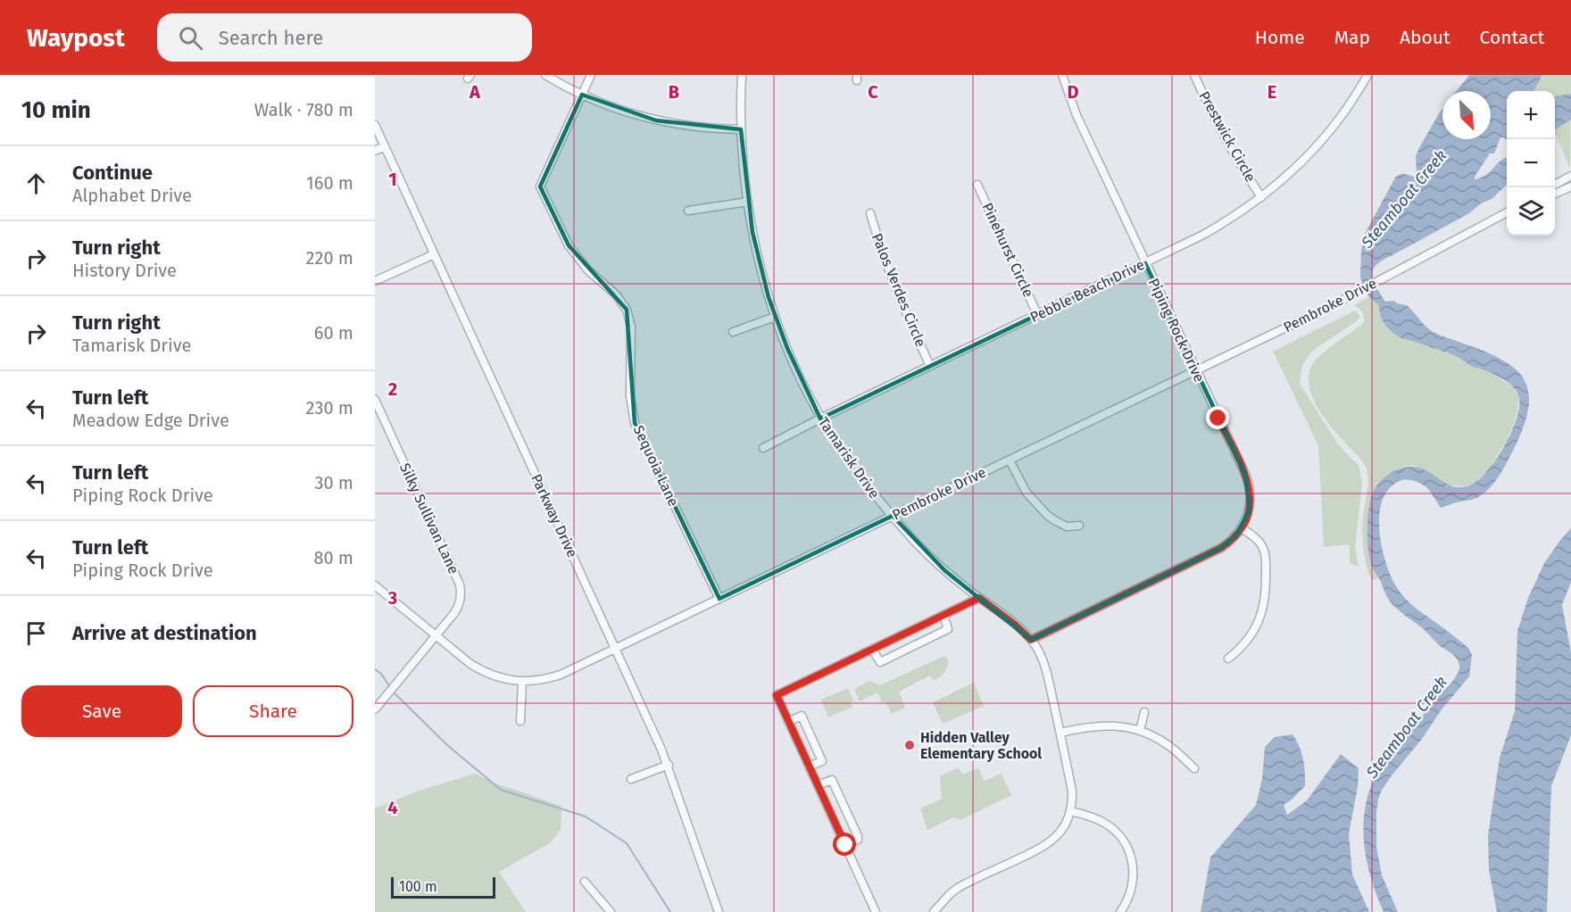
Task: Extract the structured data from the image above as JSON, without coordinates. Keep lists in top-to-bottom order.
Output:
{
  "streets": {
    "street": [
      "Prestwick Circle",
      "Pinehurst Circle",
      "Palos Verdes Circle",
      "Pebble Beach Drive",
      "Pembroke Drive",
      "Piping Rock Drive",
      "Tamarisk Drive",
      "Sequoia Lane",
      "Parkway Drive",
      "Silky Sullivan Lane"
    ]
  },
  "crossings": [
    ["Prestwick Circle", "Pebble Beach Drive"],
    ["Pinehurst Circle", "Pebble Beach Drive"],
    ["Palos Verdes Circle", "Pebble Beach Drive"],
    ["Pebble Beach Drive", "Piping Rock Drive"],
    ["Pebble Beach Drive", "Tamarisk Drive"],
    ["Pembroke Drive", "Piping Rock Drive"],
    ["Pembroke Drive", "Tamarisk Drive"],
    ["Pembroke Drive", "Sequoia Lane"],
    ["Pembroke Drive", "Parkway Drive"],
    ["Pembroke Drive", "Silky Sullivan Lane"]
  ],
  "water": ["Steamboat Creek"],
  "places": ["Hidden Valley Elementary School"],
  "scale_bar": "100 m",
  "north": "bottom right",
  "page": {
    "header": "Waypost",
    "search": "Search here",
    "nav": [
      "Home",
      "Map",
      "About",
      "Contact"
    ],
    "heading": ["10 min", "Walk · 780 m"],
    "map_buttons": ["+", "−"],
    "list": [
      ["Continue", "Alphabet Drive", "160 m"],
      ["Turn right", "History Drive", "220 m"],
      ["Turn right", "Tamarisk Drive", "60 m"],
      ["Turn left", "Meadow Edge Drive", "230 m"],
      ["Turn left", "Piping Rock Drive", "30 m"],
      ["Turn left", "Piping Rock Drive", "80 m"],
      "Arrive at destination"
    ],
    "buttons": ["Save", "Share"],
    "scale": "100 m"
  },
  "grid": {
    "columns": [
      "A",
      "B",
      "C",
      "D",
      "E"
    ],
    "rows": [
      "1",
      "2",
      "3",
      "4"
    ]
  }
}
